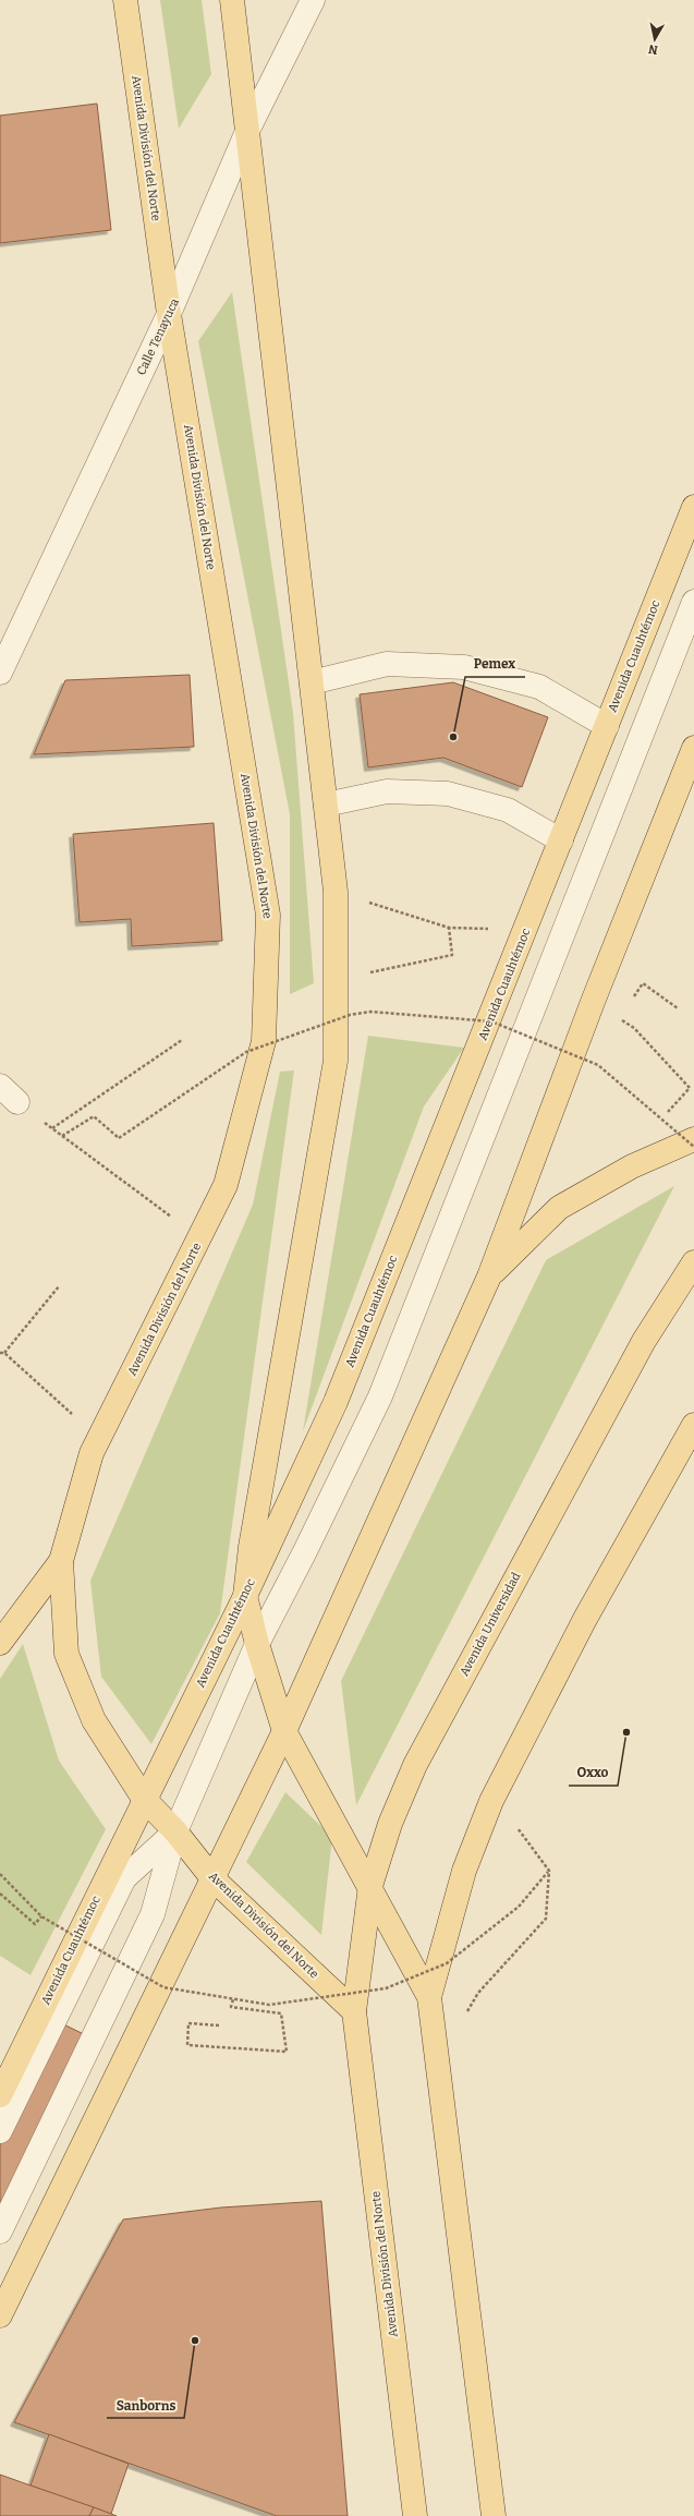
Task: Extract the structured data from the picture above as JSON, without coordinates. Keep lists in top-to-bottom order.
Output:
{
  "streets": {
    "main road": ["Avenida División del Norte", "Avenida Cuauhtémoc", "Avenida Universidad"],
    "street": ["Calle Tenayuca"]
  },
  "crossings": [
    ["Avenida División del Norte", "Calle Tenayuca"],
    ["Avenida División del Norte", "Avenida Cuauhtémoc"],
    ["Avenida División del Norte", "Avenida Universidad"]
  ],
  "places": ["Pemex", "Oxxo", "Sanborns"],
  "north": "bottom"
}
